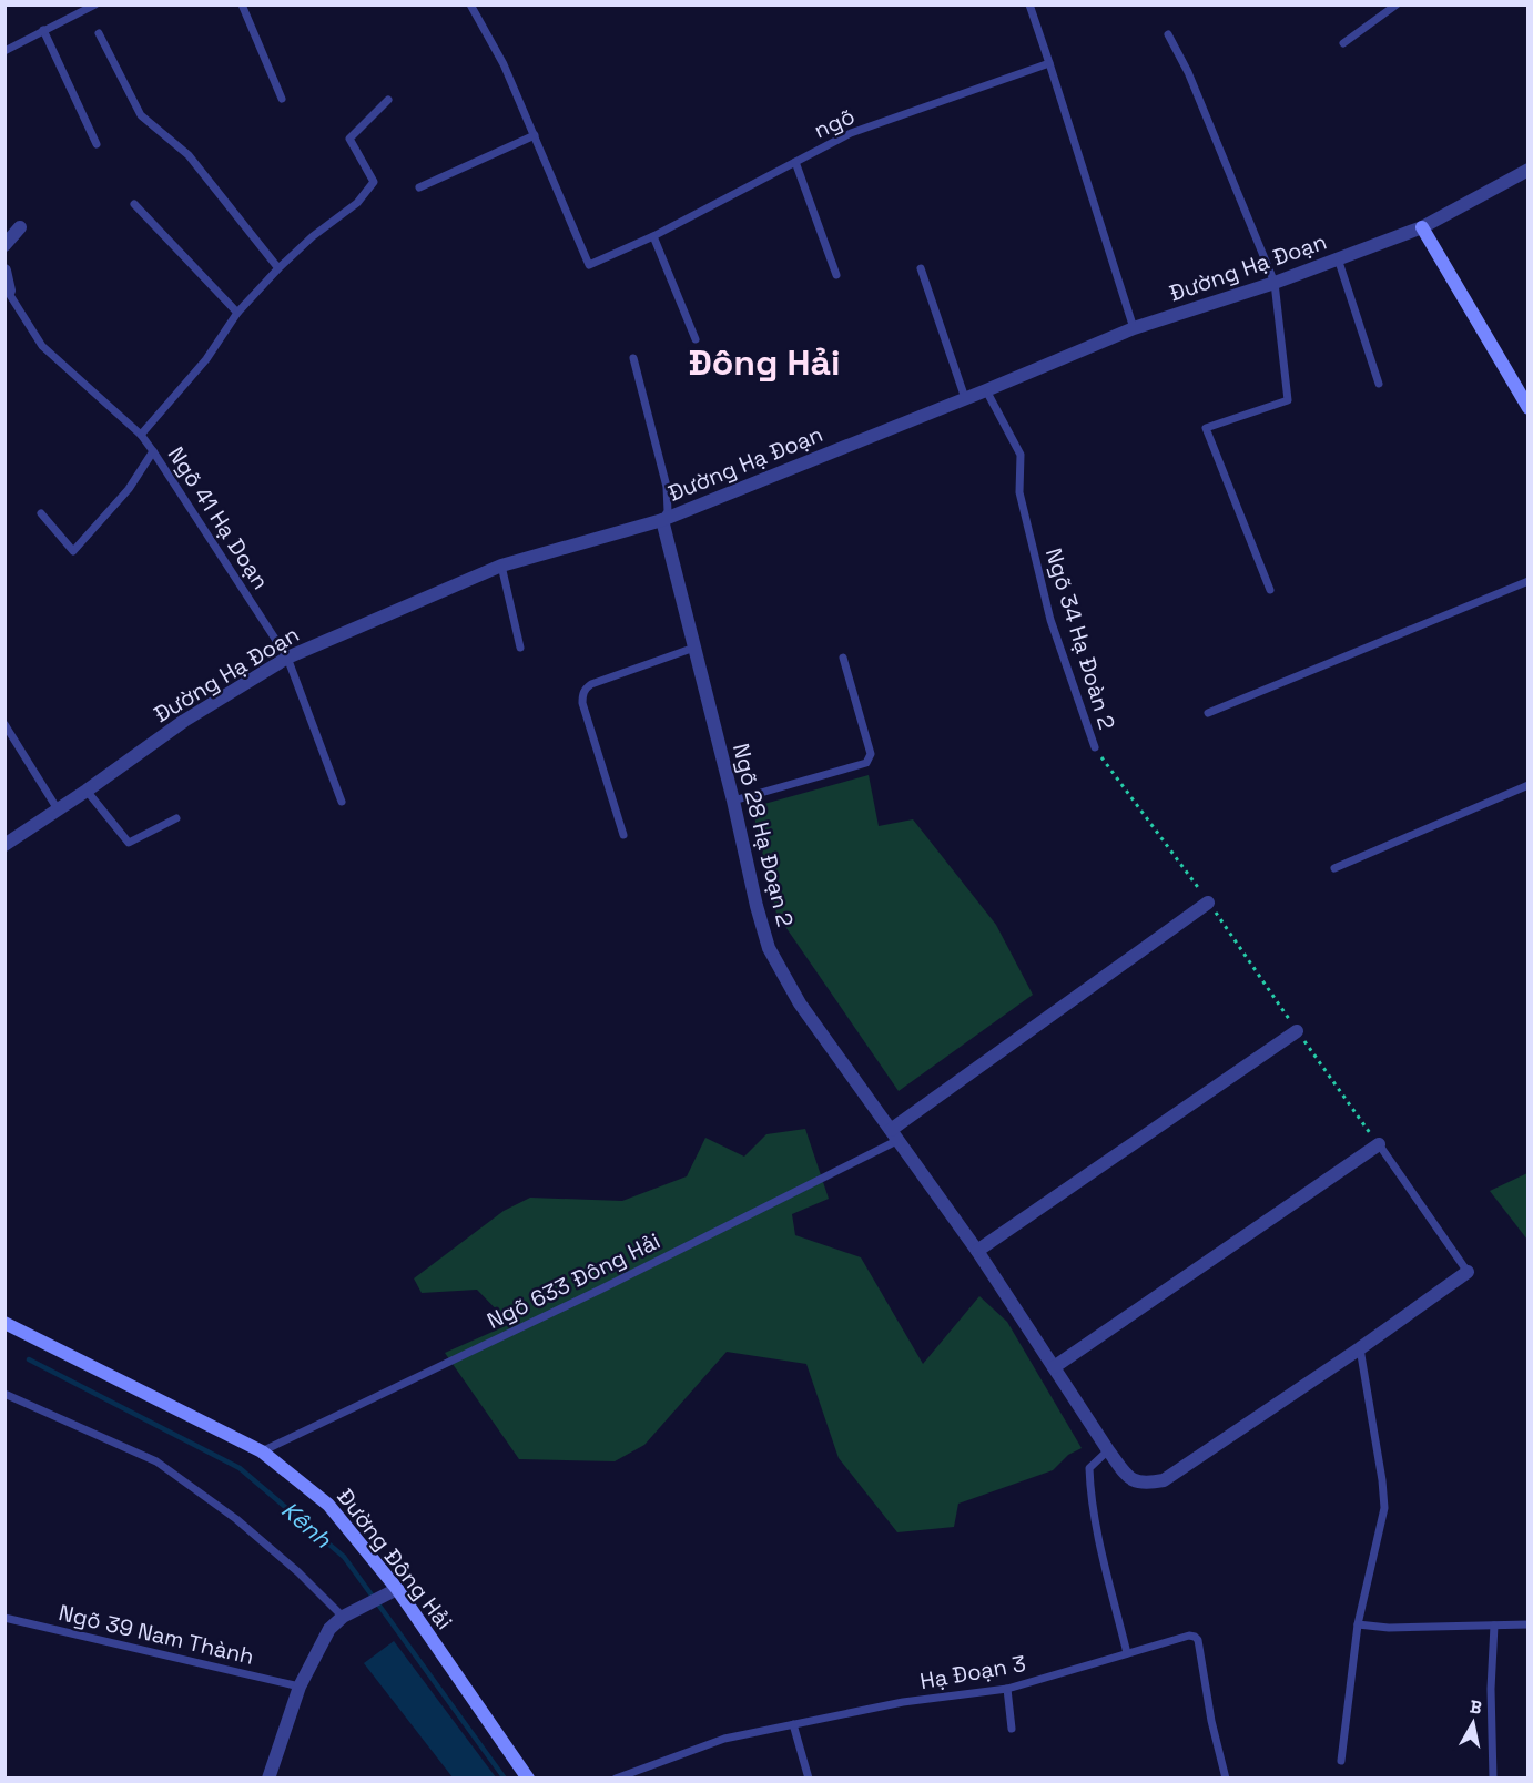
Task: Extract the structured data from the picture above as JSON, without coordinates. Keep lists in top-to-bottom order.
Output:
{
  "streets": {
    "main road": ["Đường Đông Hải"],
    "street": ["Đường Hạ Đoạn", "Ngõ 28 Hạ Đoạn 2"],
    "lane": [
      "ngõ",
      "Ngõ 41 Hạ Doạn",
      "Ngõ 34 Hạ Đoàn 2",
      "Ngõ 633 Đông Hải",
      "Ngõ 39 Nam Thành",
      "Hạ Đoạn 3"
    ]
  },
  "crossings": [
    ["Đường Hạ Đoạn", "Ngõ 41 Hạ Doạn"],
    ["Đường Hạ Đoạn", "Ngõ 34 Hạ Đoàn 2"],
    ["Đường Hạ Đoạn", "Ngõ 28 Hạ Đoạn 2"],
    ["Ngõ 28 Hạ Đoạn 2", "Ngõ 633 Đông Hải"],
    ["Ngõ 633 Đông Hải", "Đường Đông Hải"]
  ],
  "districts": ["Đông Hải"],
  "water": ["Kênh"],
  "north": "top"
}
